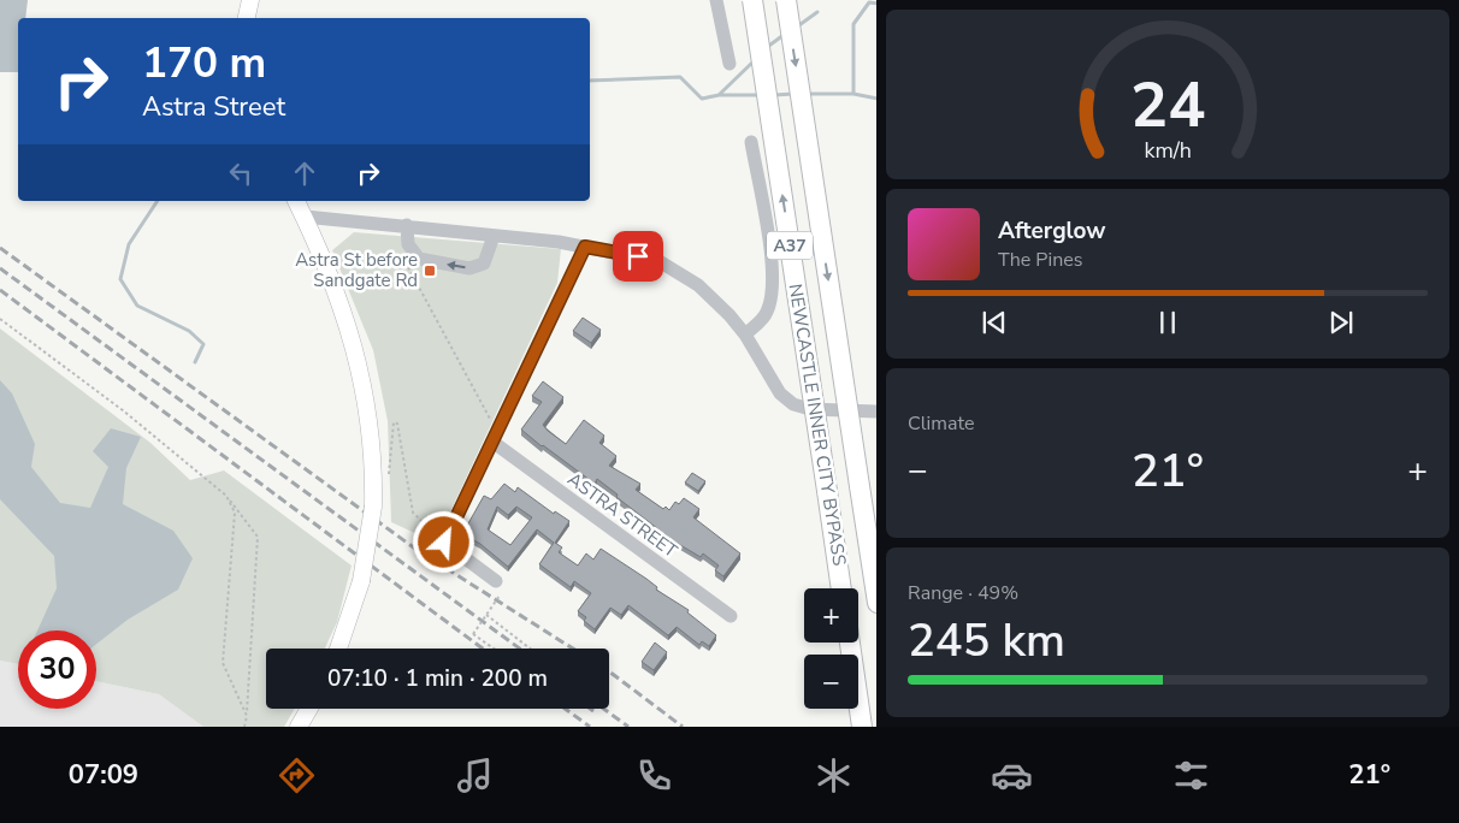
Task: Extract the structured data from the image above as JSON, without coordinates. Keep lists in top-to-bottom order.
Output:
{
  "streets": {
    "highway": ["A37", "NEWCASTLE INNER CITY BYPASS"],
    "street": ["ASTRA STREET"]
  },
  "places": {
    "transit": ["Astra St before Sandgate Rd"]
  },
  "page": {
    "turn": ["170 m", "Astra Street"],
    "song": ["Afterglow", "The Pines"],
    "tile": [
      "Climate",
      ["Range · 49%", "245 km"]
    ],
    "heat": ["−", "21°", "+"],
    "map_buttons": ["+", "−"],
    "limit": "30",
    "trip": "07:10 · 1 min · 200 m",
    "tabs": ["07:09", "21°"],
    "gauge": ["24", "km/h"]
  }
}
